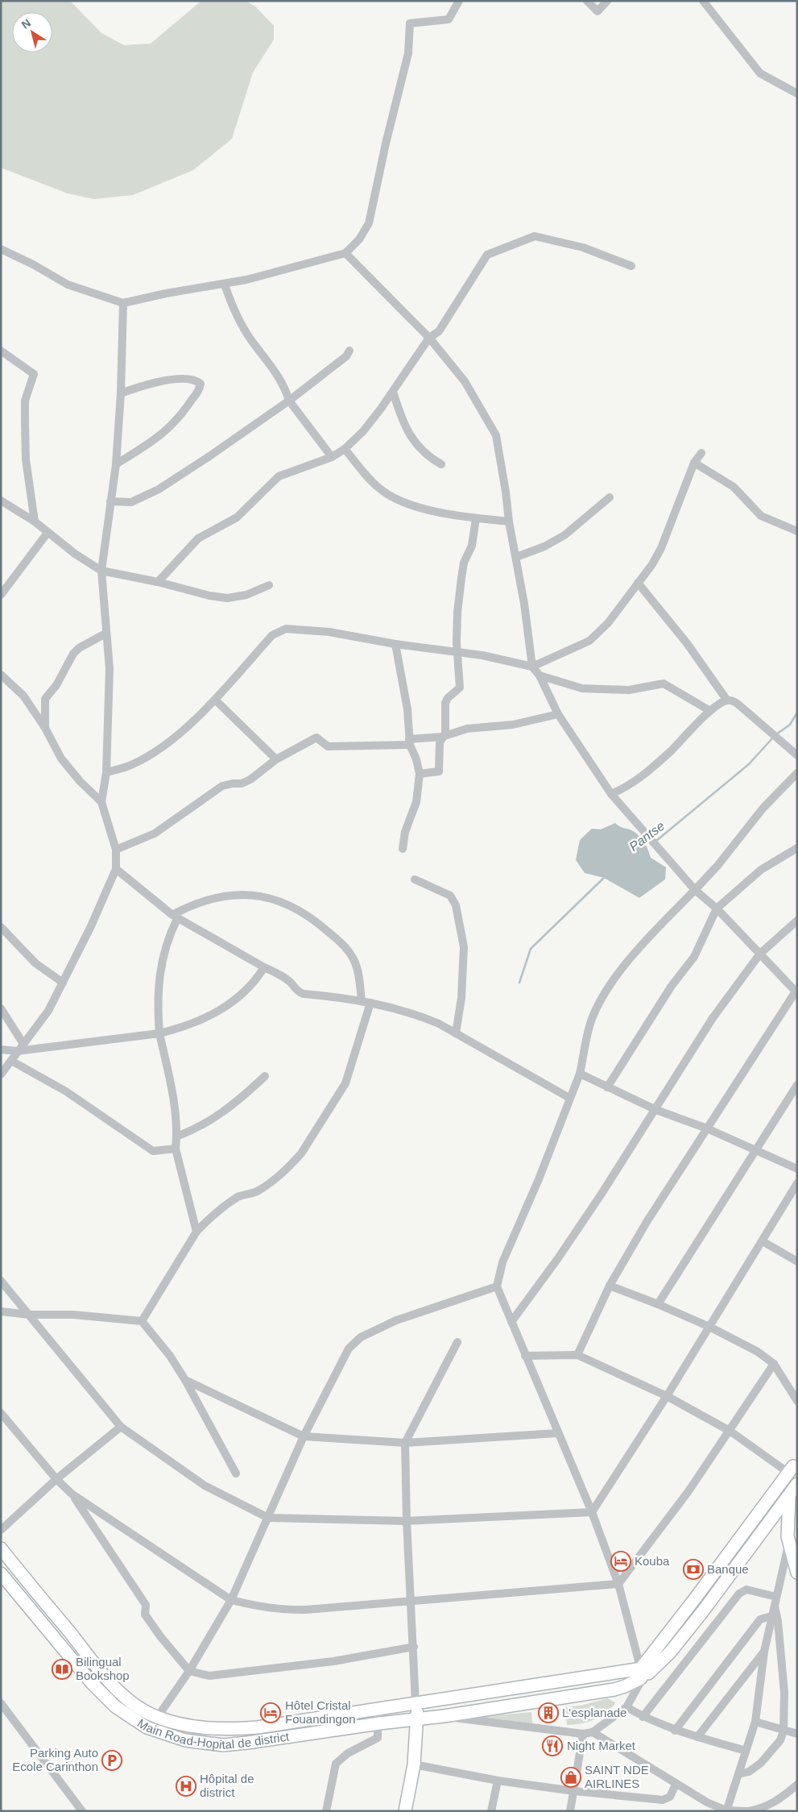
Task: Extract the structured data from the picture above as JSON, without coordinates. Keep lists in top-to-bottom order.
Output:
{
  "streets": {
    "main road": ["Main Road-Hopital de district"]
  },
  "water": ["Pantse"],
  "places": {
    "hotel": ["Kouba", "Hôtel Cristal Fouandingon"],
    "bank": ["Banque"],
    "library": ["Bilingual Bookshop"],
    "building": ["L'esplanade"],
    "restaurant": ["Night Market"],
    "parking": ["Parking Auto Ecole Carinthon"],
    "shop": ["SAINT NDE AIRLINES"],
    "hospital": ["Hôpital de district"]
  },
  "north": "top left"
}
